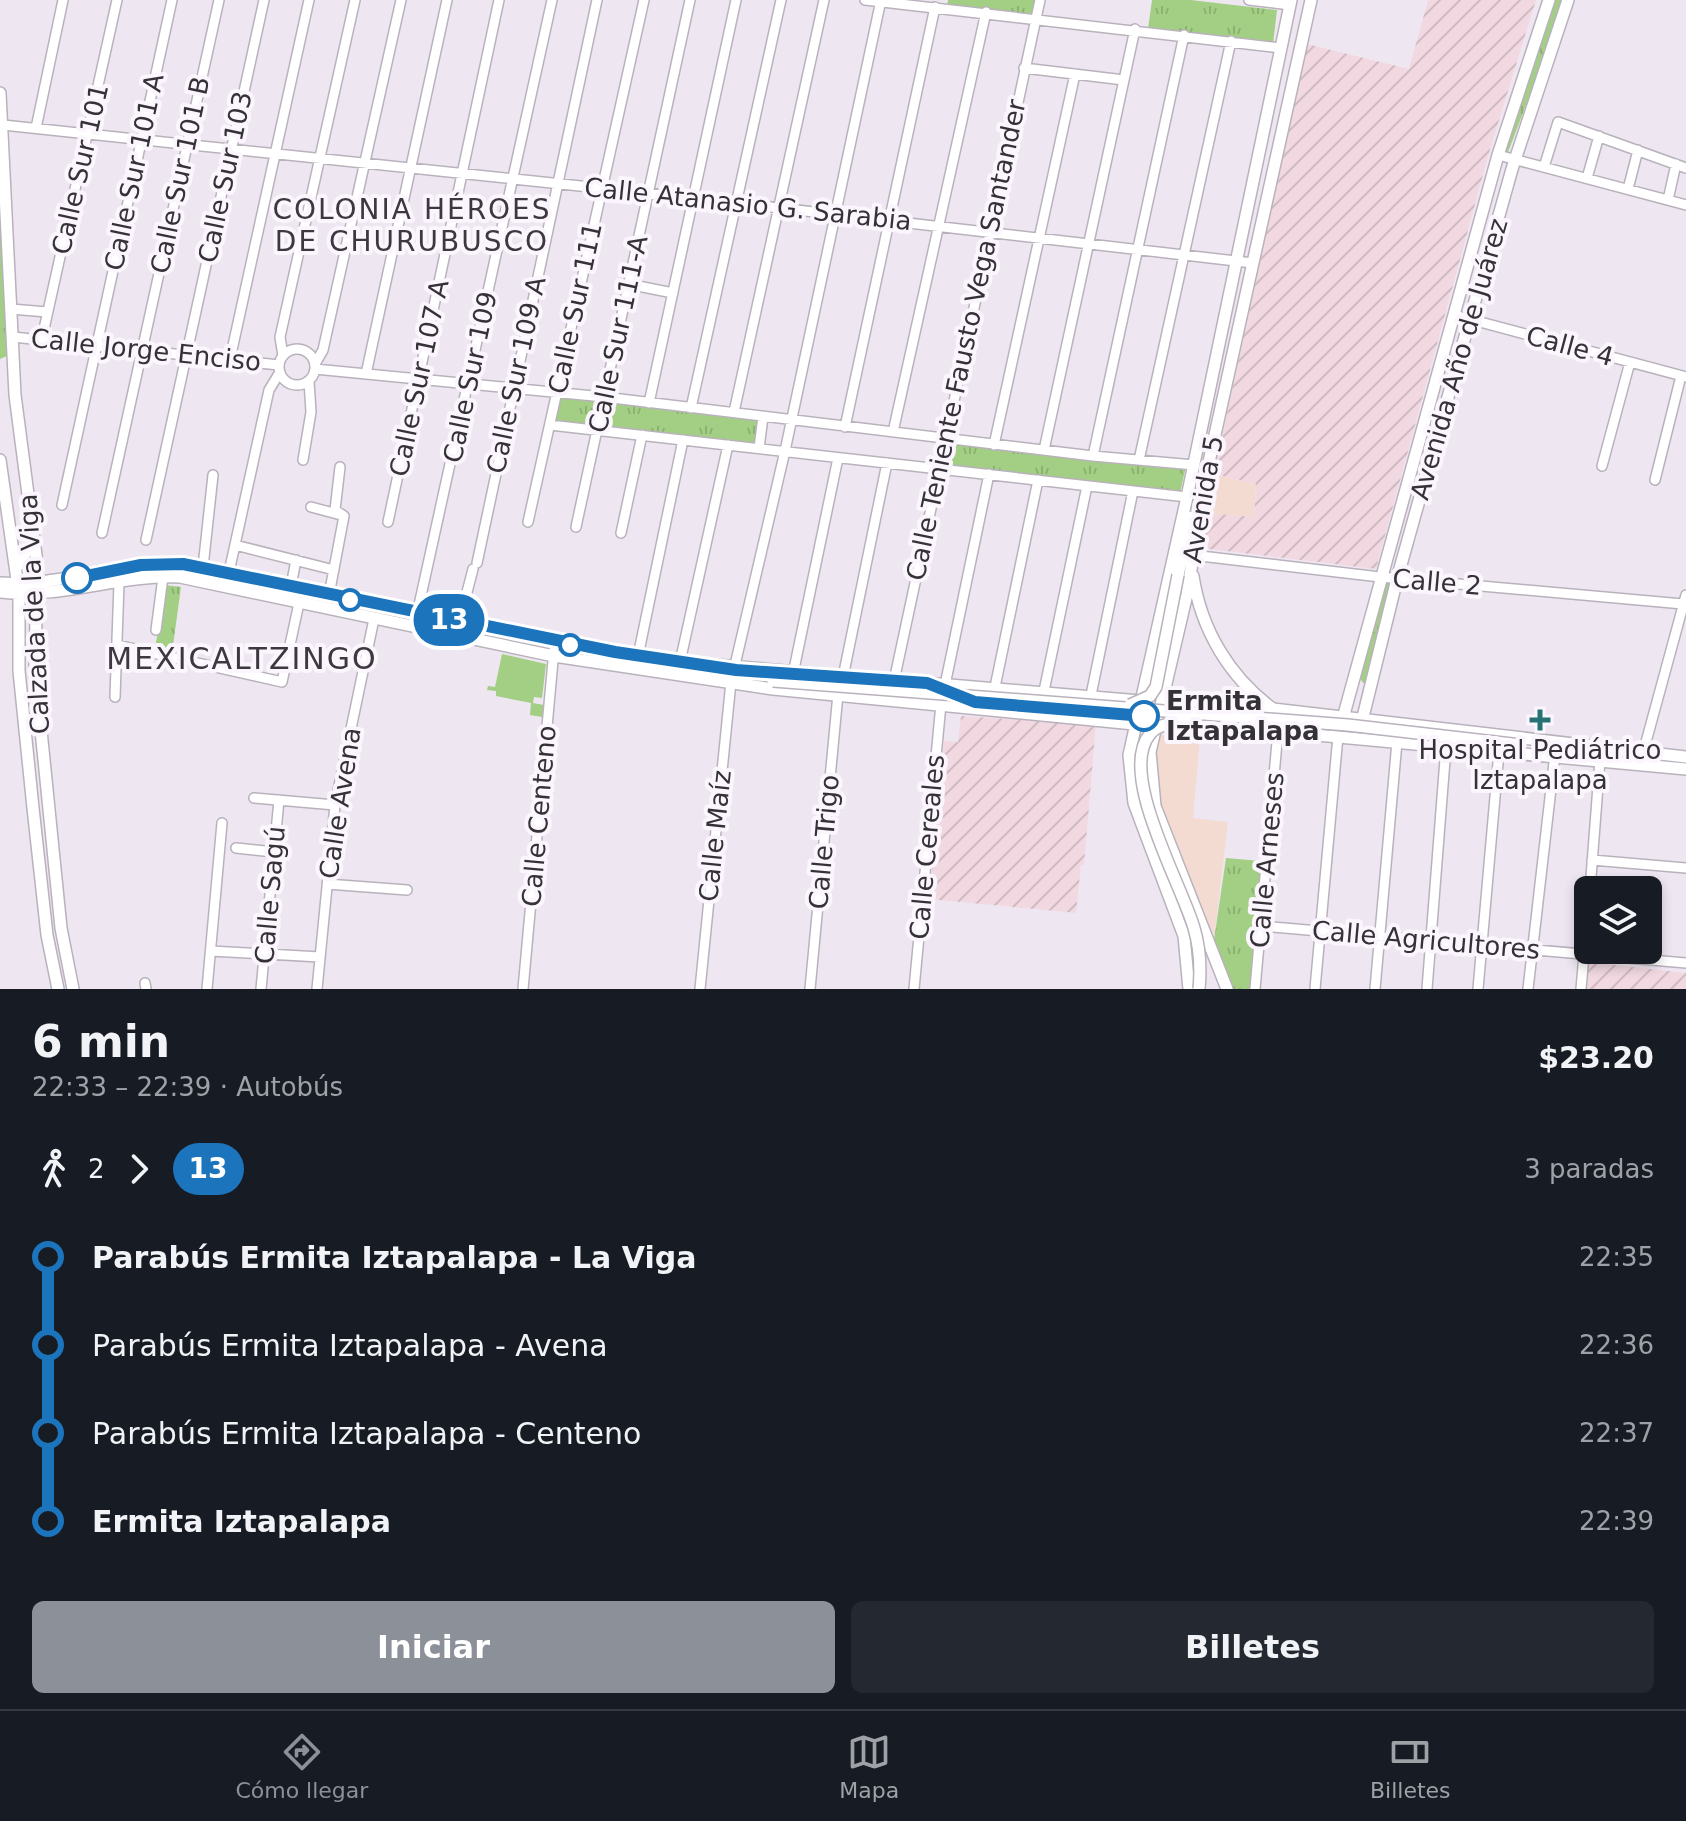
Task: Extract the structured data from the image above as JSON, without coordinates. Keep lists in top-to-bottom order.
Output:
{
  "streets": {
    "main road": ["Avenida Año de Juárez", "Avenida 5", "Calzada de la Viga"],
    "street": [
      "Calle Sur 101",
      "Calle Sur 101 A",
      "Calle Sur 101 B",
      "Calle Sur 103",
      "Calle Atanasio G. Sarabia",
      "Calle Sur 111",
      "Calle Sur 111-A",
      "Calle Teniente Fausto Vega Santander",
      "Calle 4",
      "Calle Jorge Enciso",
      "Calle Sur 109 A",
      "Calle Sur 109",
      "Calle Sur 107 A",
      "Calle 2",
      "Calle Avena",
      "Calle Centeno",
      "Calle Maíz",
      "Calle Trigo",
      "Calle Cereales",
      "Calle Arneses",
      "Calle Sagú",
      "Calle Agricultores"
    ]
  },
  "crossings": [
    ["Calle Sur 101", "Calle Atanasio G. Sarabia"],
    ["Calle Sur 101", "Calle Jorge Enciso"],
    ["Calle Sur 101 A", "Calle Atanasio G. Sarabia"],
    ["Calle Sur 101 A", "Calle Jorge Enciso"],
    ["Calle Sur 101 B", "Calle Atanasio G. Sarabia"],
    ["Calle Sur 101 B", "Calle Jorge Enciso"],
    ["Calle Sur 103", "Calle Atanasio G. Sarabia"],
    ["Calle Sur 103", "Calle Jorge Enciso"],
    ["Calle Atanasio G. Sarabia", "Calle Sur 111"],
    ["Calle Atanasio G. Sarabia", "Calle Sur 111-A"],
    ["Calle Atanasio G. Sarabia", "Calle Teniente Fausto Vega Santander"],
    ["Calle Atanasio G. Sarabia", "Calle Sur 109 A"],
    ["Calle Atanasio G. Sarabia", "Calle Sur 109"],
    ["Calle Atanasio G. Sarabia", "Calle Sur 107 A"],
    ["Calle Atanasio G. Sarabia", "Avenida 5"],
    ["Calle Atanasio G. Sarabia", "Calzada de la Viga"],
    ["Calle Atanasio G. Sarabia", "Calle Maíz"],
    ["Calle 4", "Avenida Año de Juárez"],
    ["Calle Jorge Enciso", "Calzada de la Viga"],
    ["Avenida Año de Juárez", "Calle 2"],
    ["Avenida 5", "Calle 2"],
    ["Calle Arneses", "Calle Agricultores"]
  ],
  "districts": ["COLONIA HÉROES DE CHURUBUSCO", "MEXICALTZINGO"],
  "places": {
    "other": ["Ermita Iztapalapa"],
    "health": ["Hospital Pediátrico Iztapalapa"]
  },
  "lines": ["bus line 13"],
  "page": {
    "on_map": "13",
    "heading": ["6 min", "22:33 – 22:39 · Autobús", "$23.20"],
    "legs": ["2", "13", "3 paradas"],
    "list": [
      {
        "name": "Parabús Ermita Iztapalapa - La Viga",
        "value": "22:35"
      },
      {
        "name": "Parabús Ermita Iztapalapa - Avena",
        "value": "22:36"
      },
      {
        "name": "Parabús Ermita Iztapalapa - Centeno",
        "value": "22:37"
      },
      {
        "name": "Ermita Iztapalapa",
        "value": "22:39"
      }
    ],
    "buttons": ["Iniciar", "Billetes"],
    "tabs": ["Cómo llegar", "Mapa", "Billetes"]
  }
}
